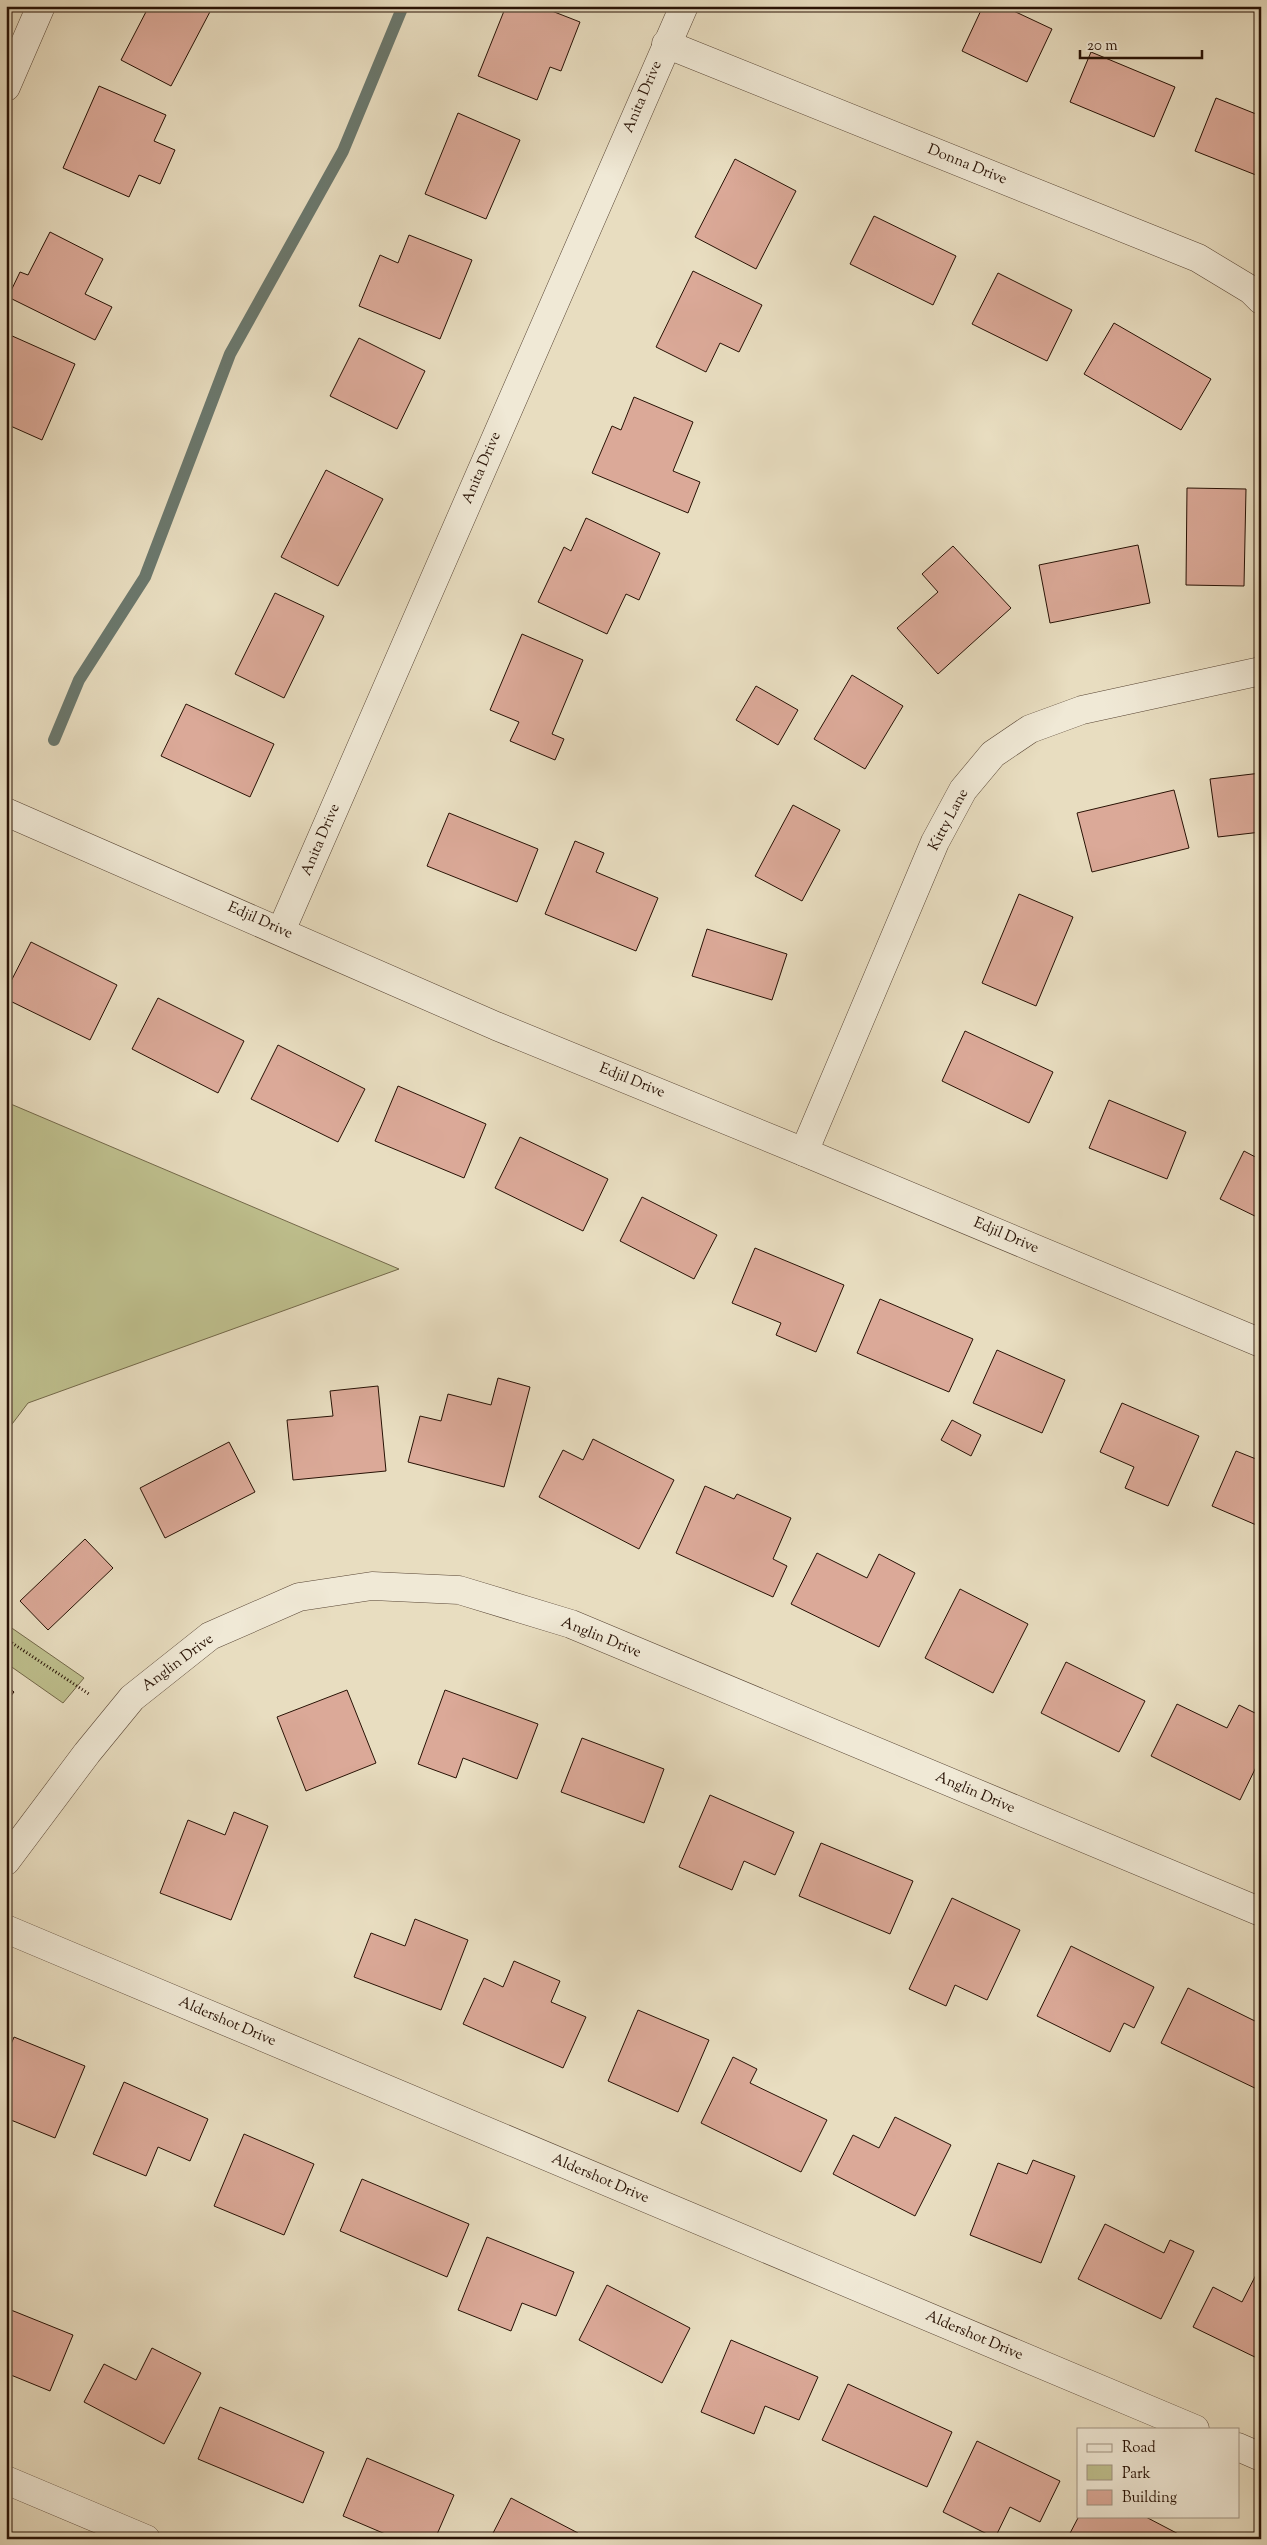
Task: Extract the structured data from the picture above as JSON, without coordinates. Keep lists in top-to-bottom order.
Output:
{
  "streets": {
    "street": [
      "Anita Drive",
      "Donna Drive",
      "Kitty Lane",
      "Edjil Drive",
      "Anglin Drive",
      "Aldershot Drive"
    ]
  },
  "crossings": [
    ["Anita Drive", "Donna Drive"],
    ["Anita Drive", "Edjil Drive"],
    ["Kitty Lane", "Edjil Drive"]
  ],
  "legend": ["Road", "Park", "Building"],
  "scale_bar": "20 m"
}
